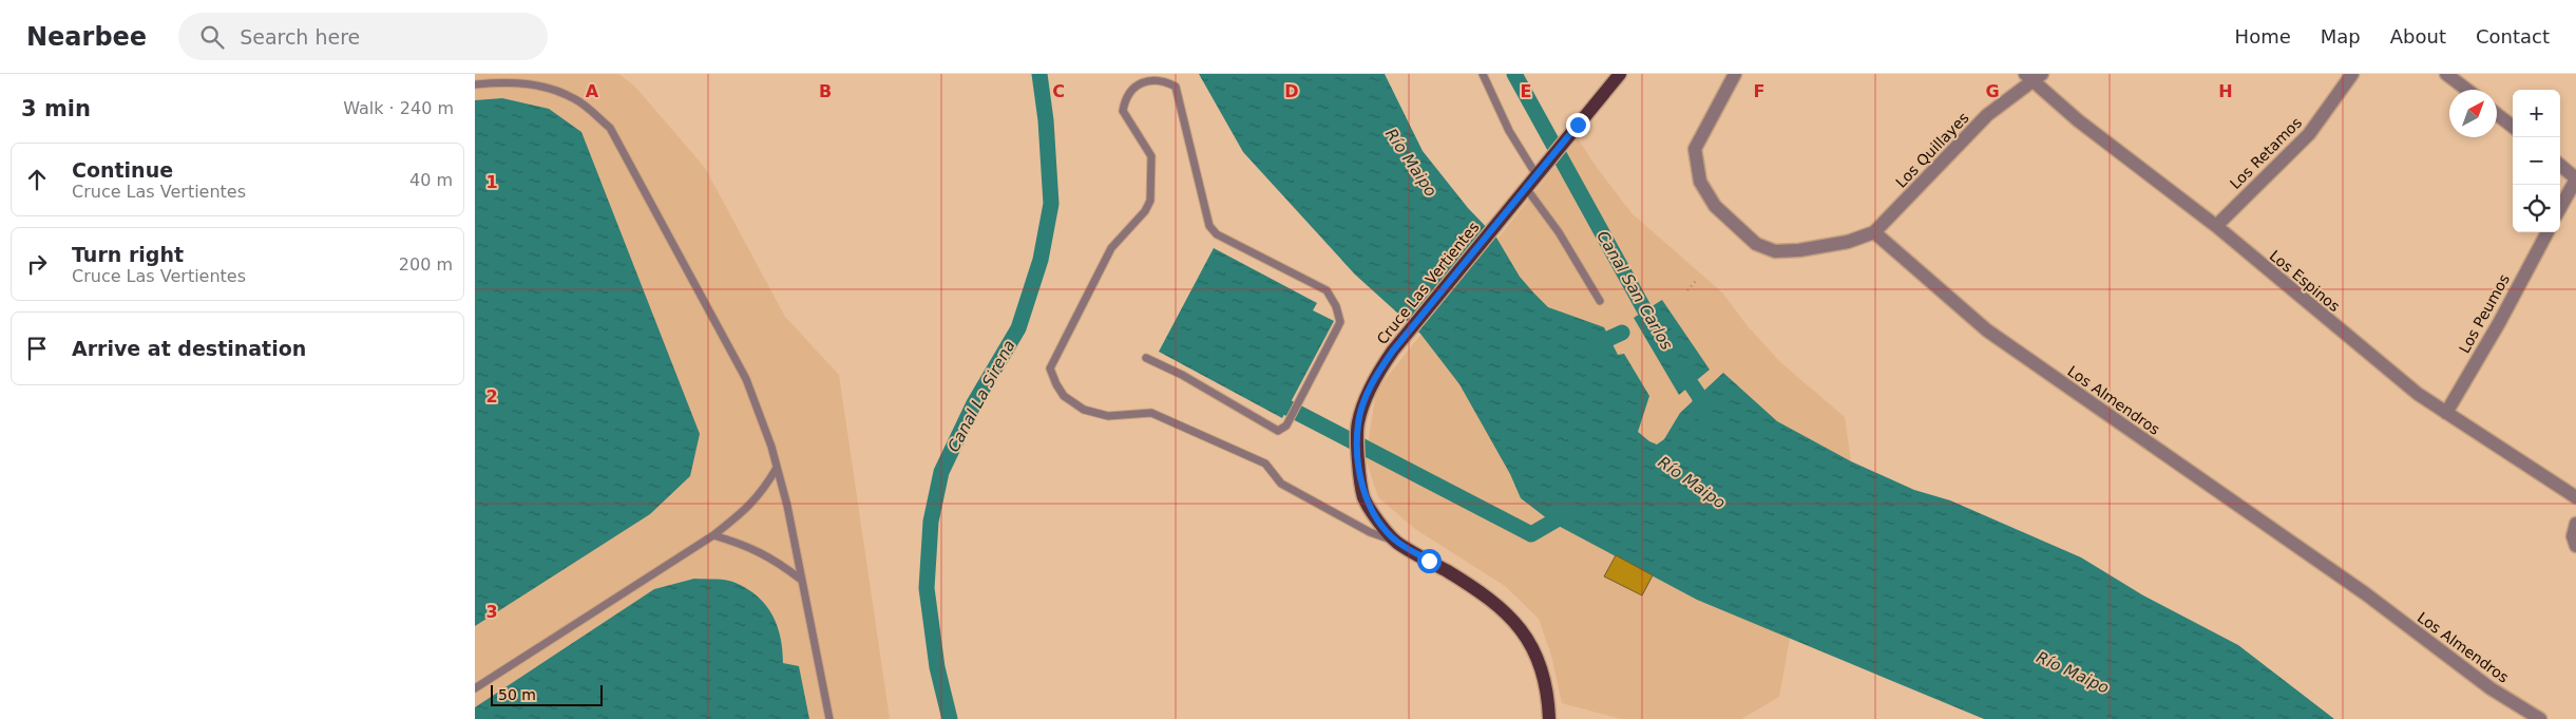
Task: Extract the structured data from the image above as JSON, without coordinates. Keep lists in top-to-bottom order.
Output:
{
  "streets": {
    "main road": ["Cruce Las Vertientes"],
    "street": [
      "Los Quillayes",
      "Los Retamos",
      "Los Espinos",
      "Los Peumos",
      "Los Almendros"
    ]
  },
  "crossings": [
    ["Los Quillayes", "Los Espinos"],
    ["Los Quillayes", "Los Almendros"],
    ["Los Retamos", "Los Espinos"],
    ["Los Espinos", "Los Peumos"]
  ],
  "water": ["Río Maipo", "Canal San Carlos", "Canal La Sirena"],
  "scale_bar": "50 m",
  "north": "top right",
  "page": {
    "header": "Nearbee",
    "search": "Search here",
    "nav": [
      "Home",
      "Map",
      "About",
      "Contact"
    ],
    "heading": ["3 min", "Walk · 240 m"],
    "map_buttons": ["+", "−"],
    "list": [
      ["Continue", "Cruce Las Vertientes", "40 m"],
      ["Turn right", "Cruce Las Vertientes", "200 m"],
      "Arrive at destination"
    ],
    "scale": "50 m"
  },
  "grid": {
    "columns": [
      "A",
      "B",
      "C",
      "D",
      "E",
      "F",
      "G",
      "H"
    ],
    "rows": ["1", "2", "3"]
  }
}
